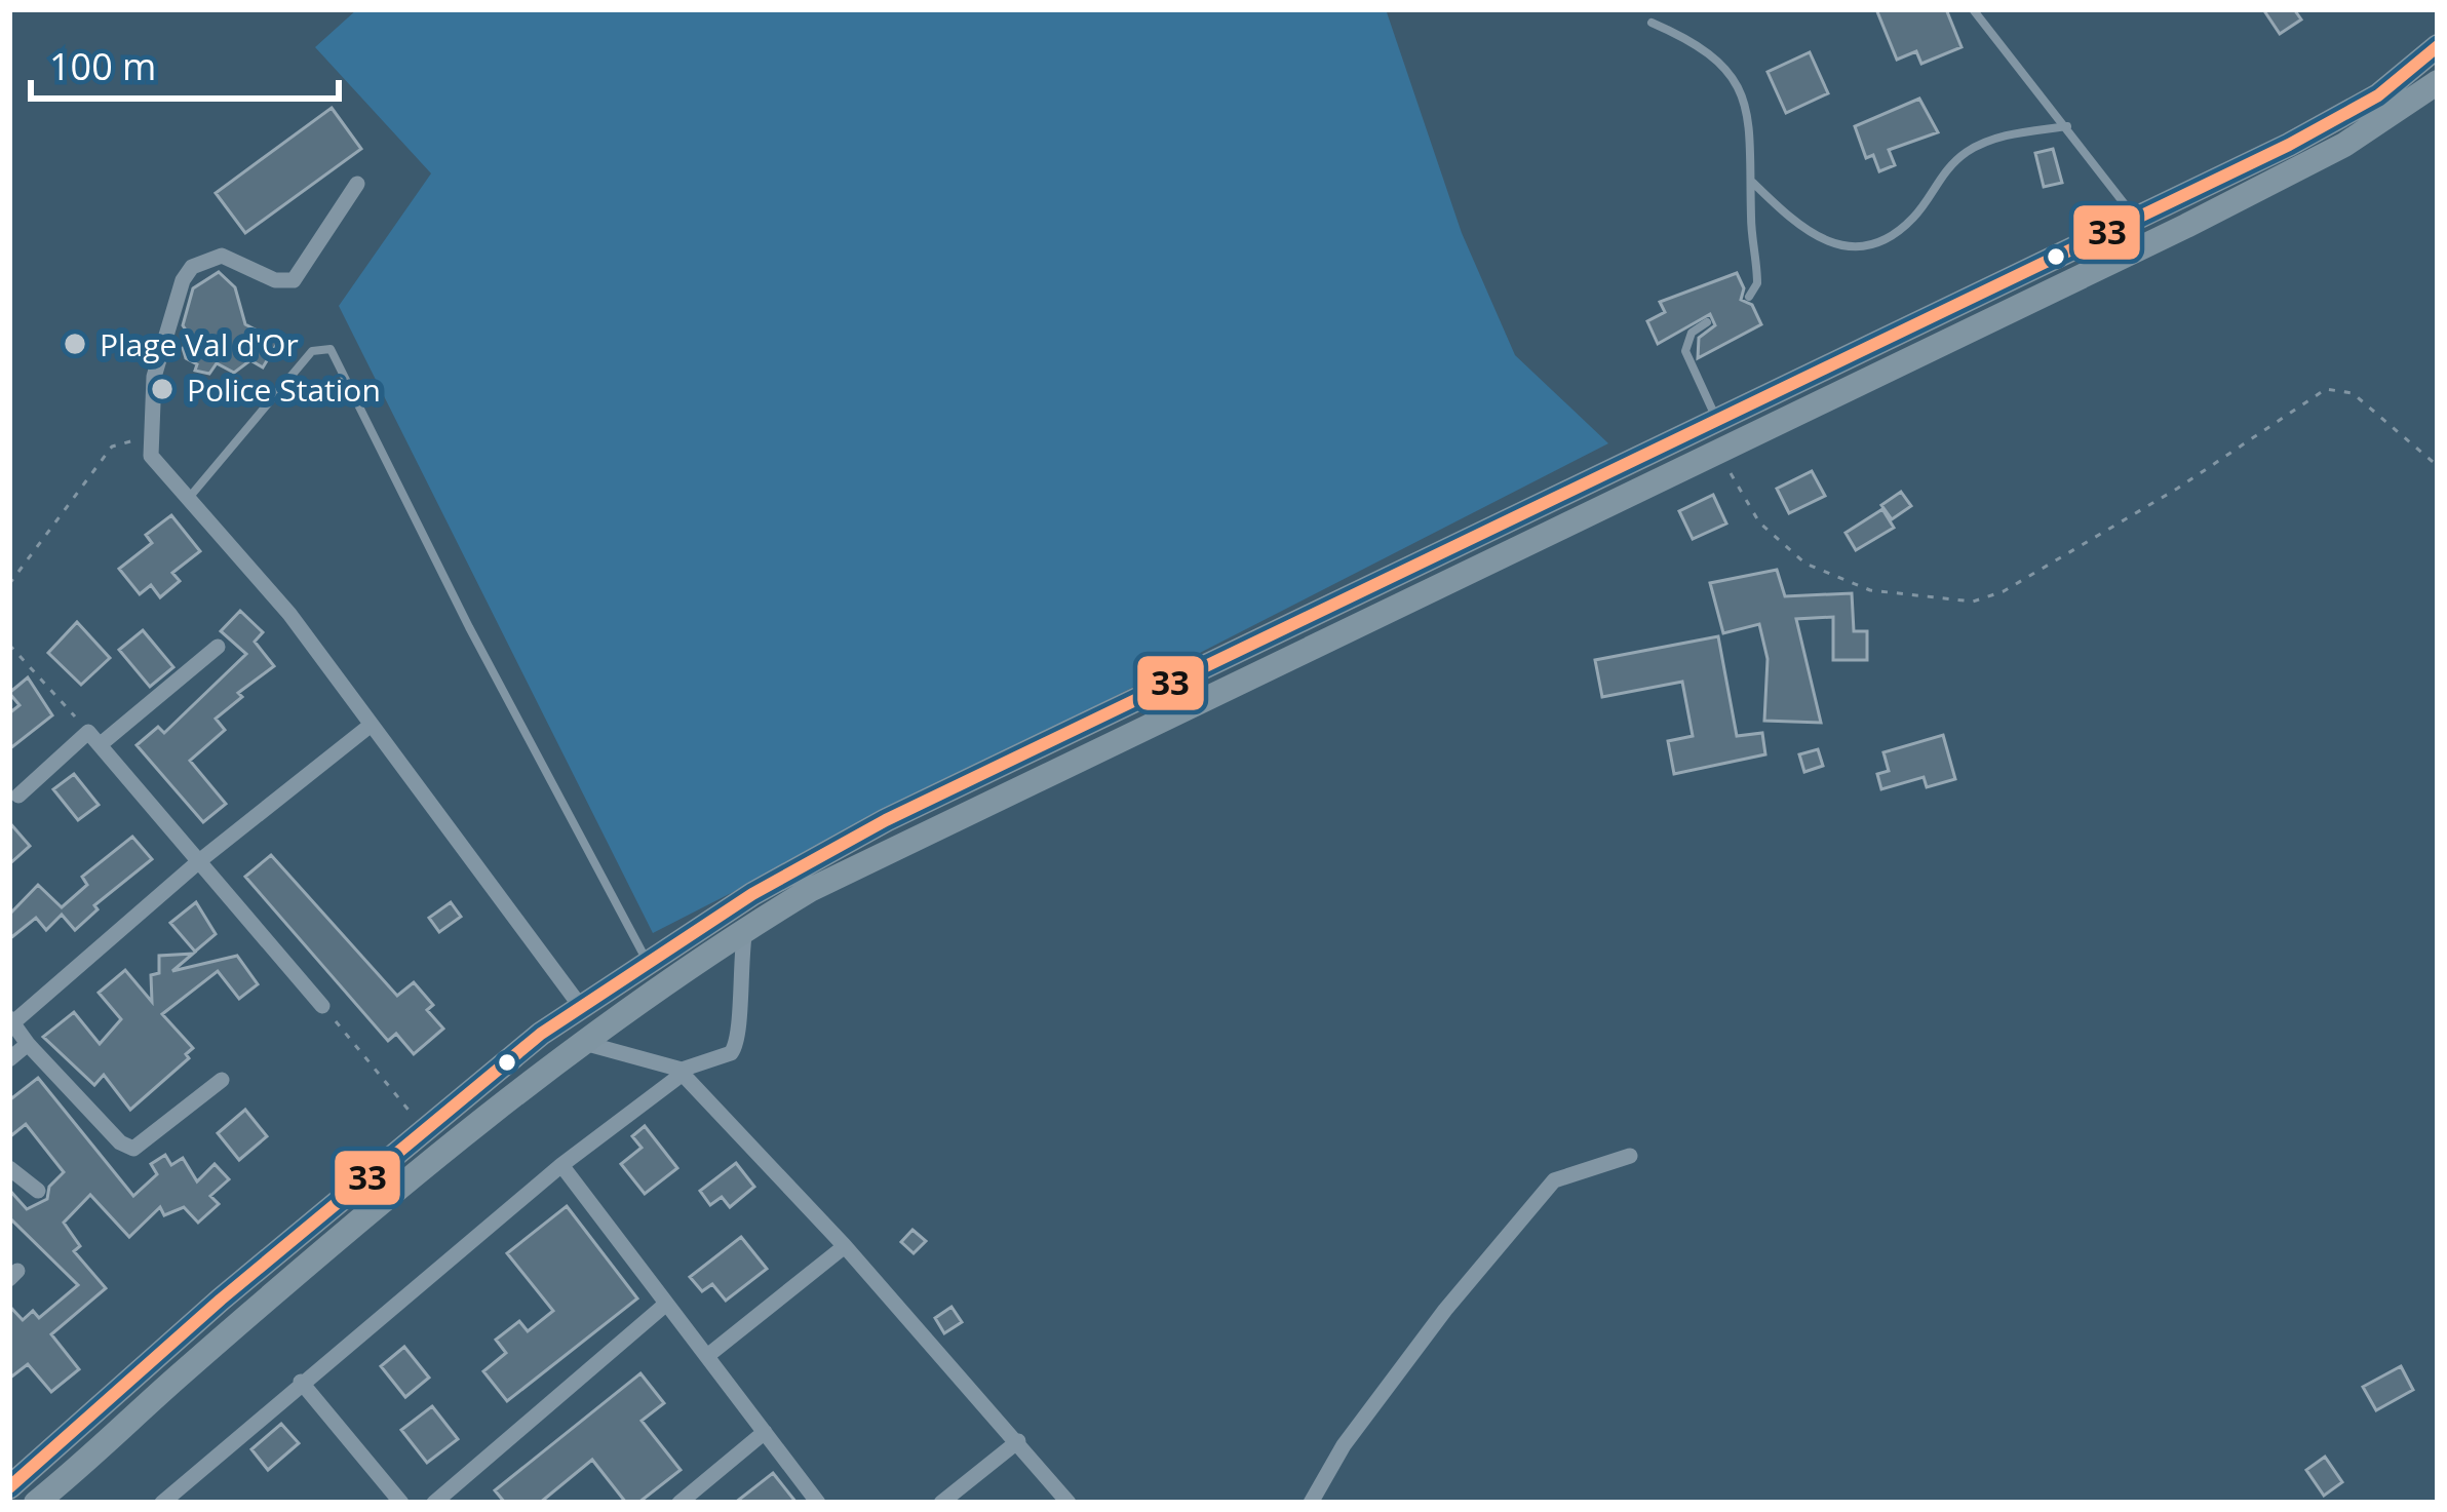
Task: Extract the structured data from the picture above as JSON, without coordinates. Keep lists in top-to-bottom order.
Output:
{
  "places": ["Plage Val d'Or", "Police Station"],
  "lines": ["transit line 33"],
  "scale_bar": "100 m"
}
